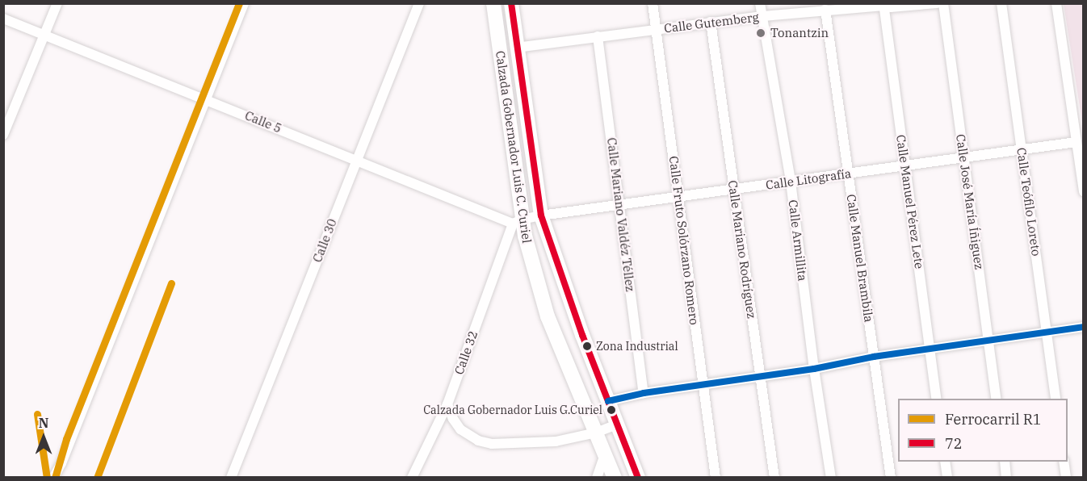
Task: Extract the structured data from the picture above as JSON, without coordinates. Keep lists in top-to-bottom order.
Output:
{
  "streets": {
    "main road": ["Calzada Gobernador Luis C. Curiel"],
    "street": [
      "Calle Gutemberg",
      "Calle 5",
      "Calle Litografía",
      "Calle Manuel Pérez Lete",
      "Calle José María Íñiguez",
      "Calle Teófilo Loreto",
      "Calle Mariano Valdéz Téllez",
      "Calle 30",
      "Calle Fruto Solórzano Romero",
      "Calle Armillita",
      "Calle Mariano Rodríguez",
      "Calle Manuel Brambila",
      "Calle 32"
    ]
  },
  "crossings": [
    ["Calle Gutemberg", "Calzada Gobernador Luis C. Curiel"],
    ["Calle Gutemberg", "Calle Manuel Pérez Lete"],
    ["Calle Gutemberg", "Calle Mariano Valdéz Téllez"],
    ["Calle Gutemberg", "Calle Fruto Solórzano Romero"],
    ["Calle Gutemberg", "Calle Armillita"],
    ["Calle Gutemberg", "Calle Mariano Rodríguez"],
    ["Calle Gutemberg", "Calle Manuel Brambila"],
    ["Calle 5", "Calzada Gobernador Luis C. Curiel"],
    ["Calle 5", "Calle Litografía"],
    ["Calle 5", "Calle 30"],
    ["Calle 5", "Calle 32"],
    ["Calzada Gobernador Luis C. Curiel", "Calle Litografía"],
    ["Calzada Gobernador Luis C. Curiel", "Calle 32"],
    ["Calle Litografía", "Calle Manuel Pérez Lete"],
    ["Calle Litografía", "Calle José María Íñiguez"],
    ["Calle Litografía", "Calle Teófilo Loreto"],
    ["Calle Litografía", "Calle Mariano Valdéz Téllez"],
    ["Calle Litografía", "Calle Fruto Solórzano Romero"],
    ["Calle Litografía", "Calle Armillita"],
    ["Calle Litografía", "Calle Mariano Rodríguez"],
    ["Calle Litografía", "Calle Manuel Brambila"],
    ["Calle Litografía", "Calle 32"]
  ],
  "places": ["Tonantzin", "Zona Industrial", "Calzada Gobernador Luis G.Curiel"],
  "lines": ["rail line R1", "transit line 72"],
  "legend": ["Ferrocarril R1", "72"],
  "north": "top"
}
